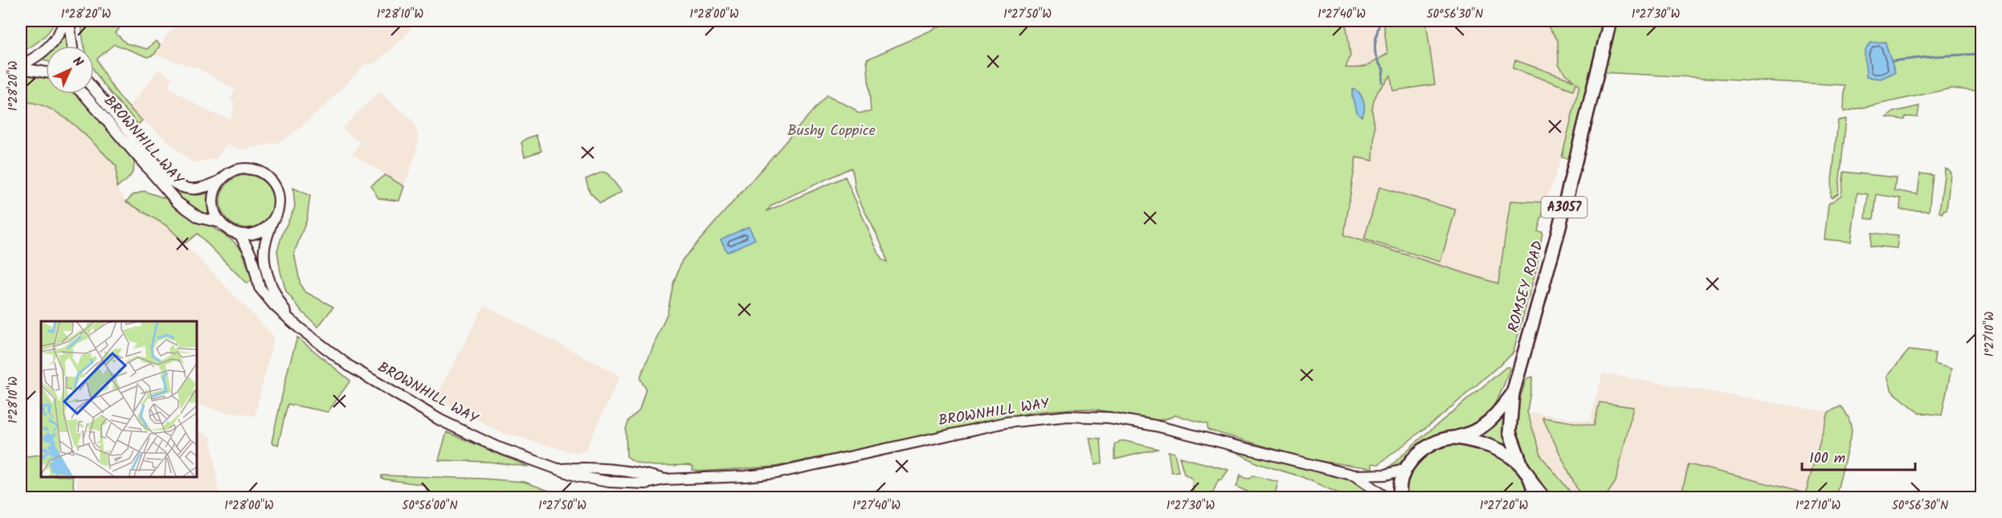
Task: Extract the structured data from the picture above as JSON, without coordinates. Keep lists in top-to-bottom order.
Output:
{
  "streets": {
    "main road": ["A3057", "ROMSEY ROAD"],
    "street": ["BROWNHILL WAY"]
  },
  "crossings": [
    ["BROWNHILL WAY", "ROMSEY ROAD"]
  ],
  "parks": ["Bushy Coppice"],
  "scale_bar": "100 m",
  "north": "top right",
  "coordinates": [
    "1°28'20\"W",
    "1°28'10\"W",
    "1°28'00\"W",
    "1°27'50\"W",
    "1°27'40\"W",
    "50°56'30\"N",
    "1°27'30\"W",
    "1°27'10\"W",
    "50°56'00\"N",
    "1°27'20\"W"
  ]
}
